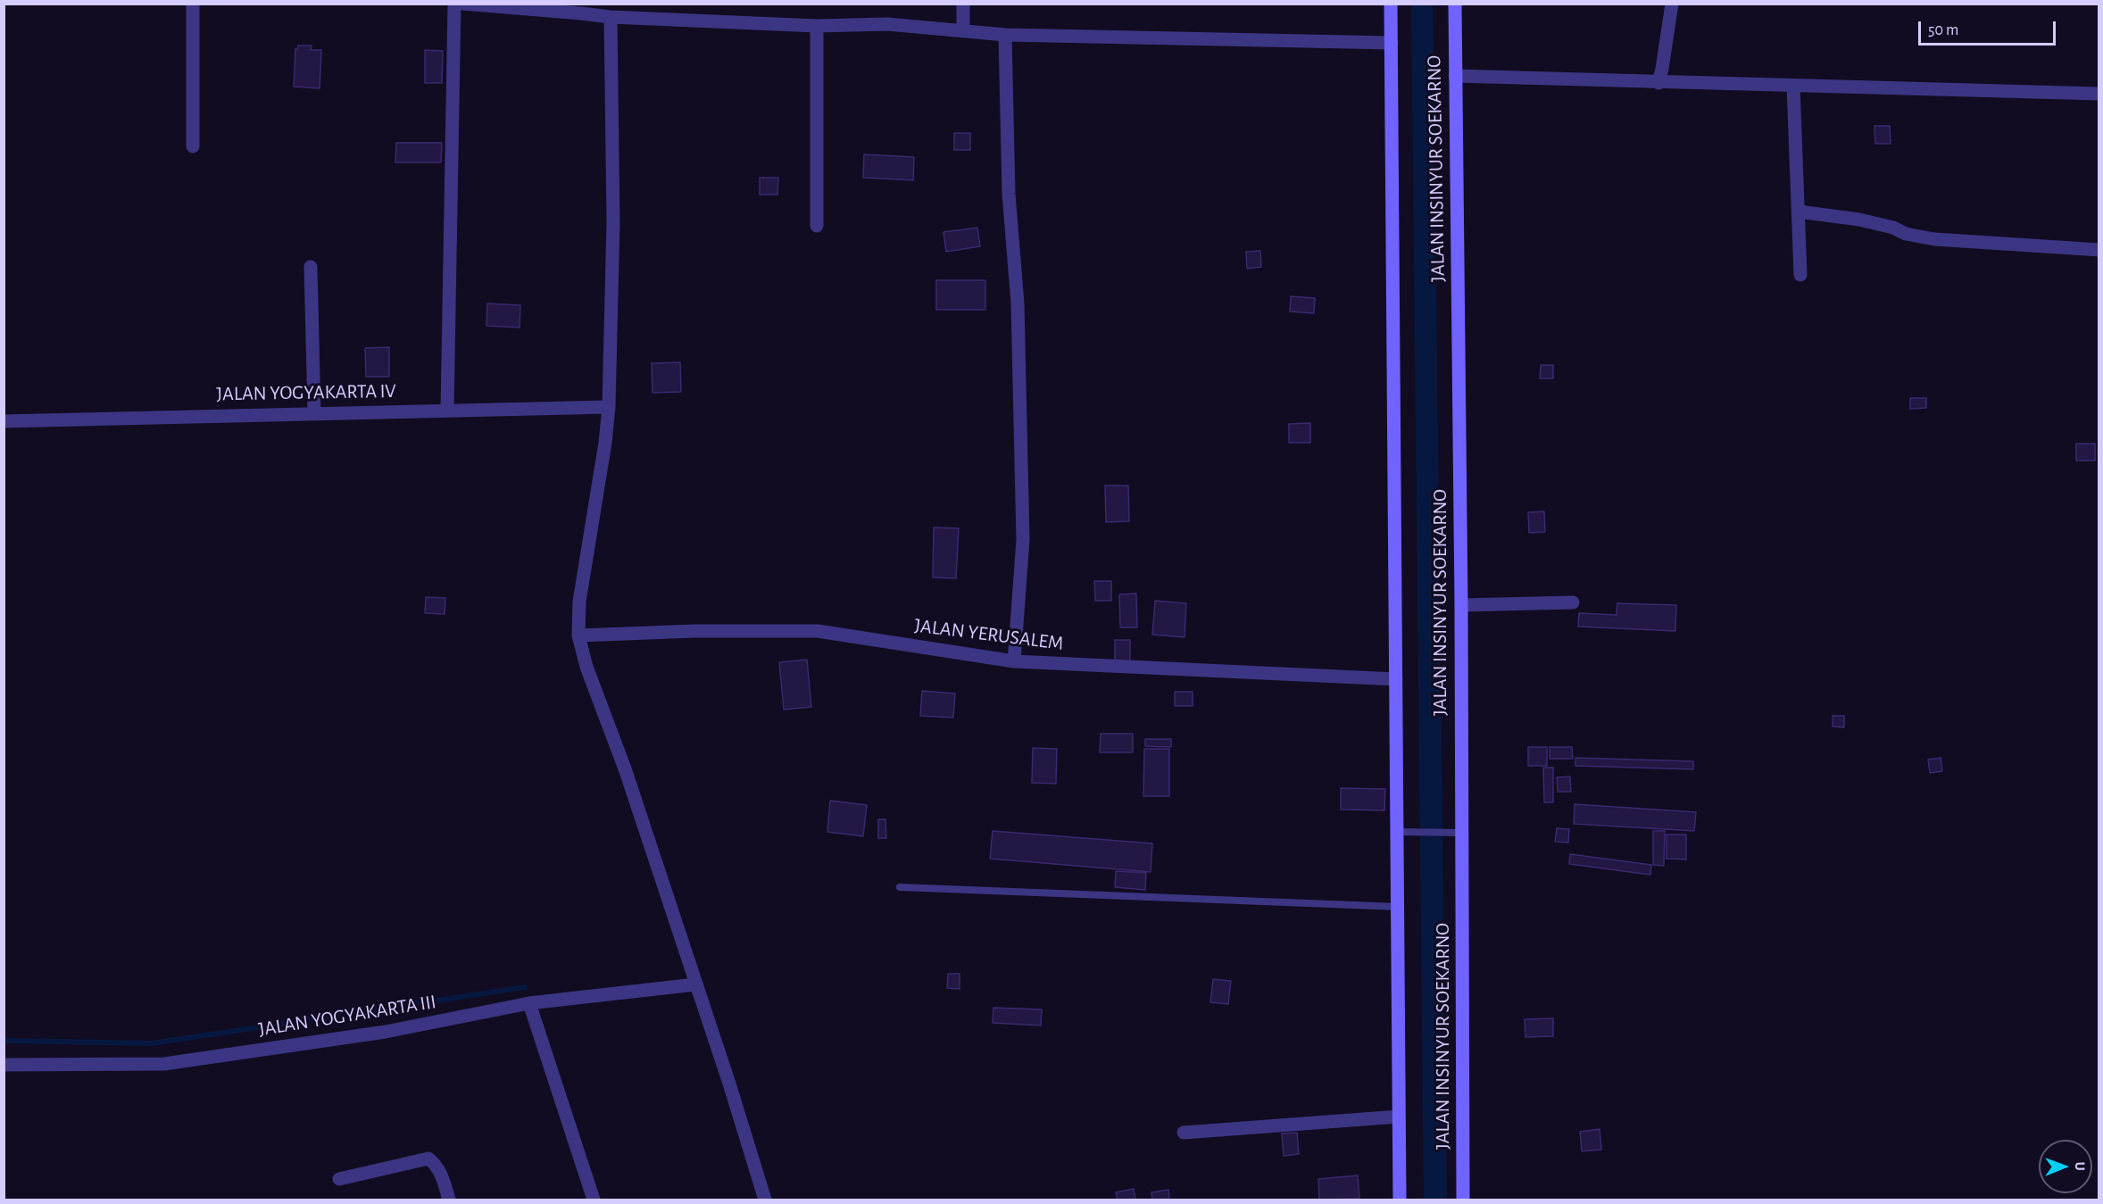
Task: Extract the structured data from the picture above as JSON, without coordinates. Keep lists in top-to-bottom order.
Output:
{
  "streets": {
    "street": [
      "JALAN INSINYUR SOEKARNO",
      "JALAN YOGYAKARTA IV",
      "JALAN YERUSALEM",
      "JALAN YOGYAKARTA III"
    ]
  },
  "scale_bar": "50 m",
  "north": "right"
}
